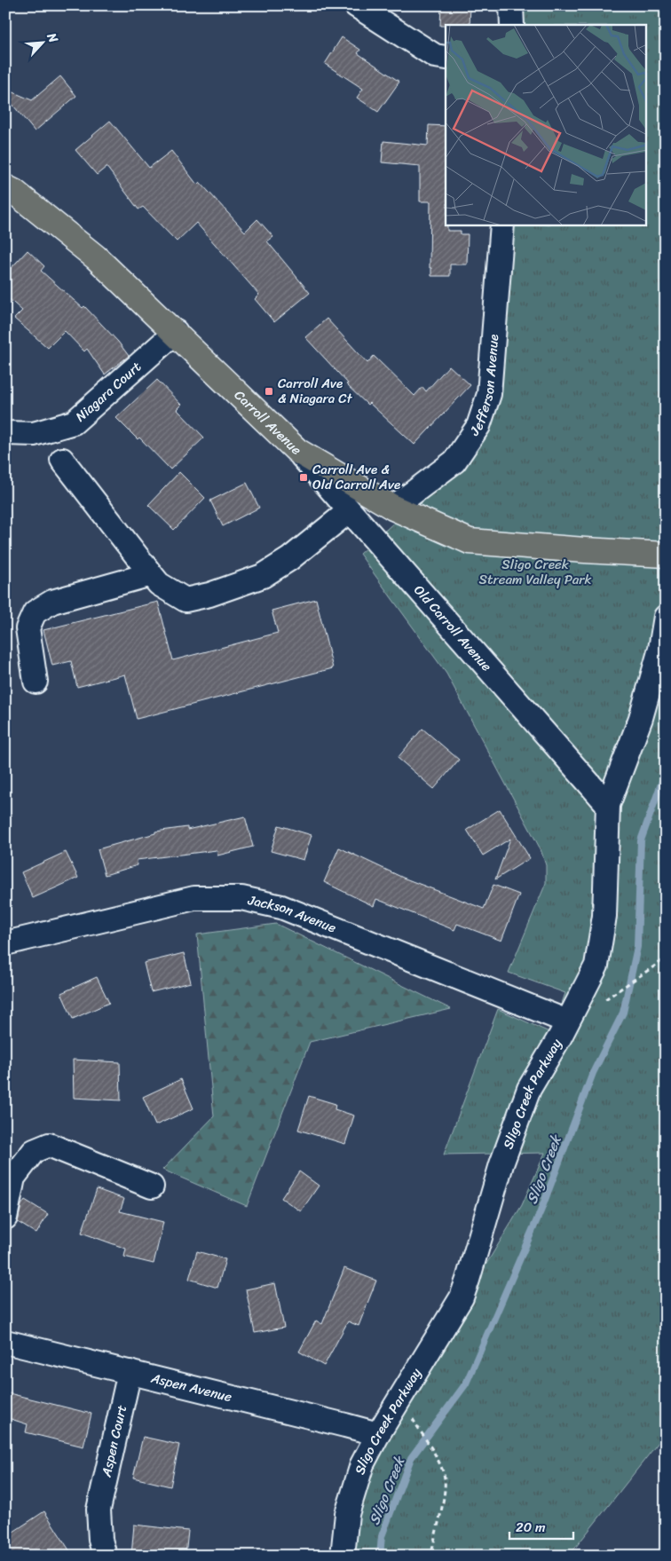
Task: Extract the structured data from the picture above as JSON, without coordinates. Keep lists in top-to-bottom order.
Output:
{
  "streets": {
    "main road": ["Carroll Avenue"],
    "street": [
      "Jefferson Avenue",
      "Niagara Court",
      "Old Carroll Avenue",
      "Jackson Avenue",
      "Sligo Creek Parkway",
      "Aspen Avenue",
      "Aspen Court"
    ]
  },
  "crossings": [
    ["Jefferson Avenue", "Carroll Avenue"],
    ["Niagara Court", "Carroll Avenue"],
    ["Carroll Avenue", "Old Carroll Avenue"],
    ["Old Carroll Avenue", "Sligo Creek Parkway"],
    ["Jackson Avenue", "Sligo Creek Parkway"],
    ["Sligo Creek Parkway", "Aspen Avenue"],
    ["Aspen Avenue", "Aspen Court"]
  ],
  "water": ["Sligo Creek"],
  "parks": ["Sligo Creek Stream Valley Park"],
  "places": {
    "transit": ["Carroll Ave & Niagara Ct", "Carroll Ave & Old Carroll Ave"]
  },
  "scale_bar": "20 m",
  "north": "top right"
}
